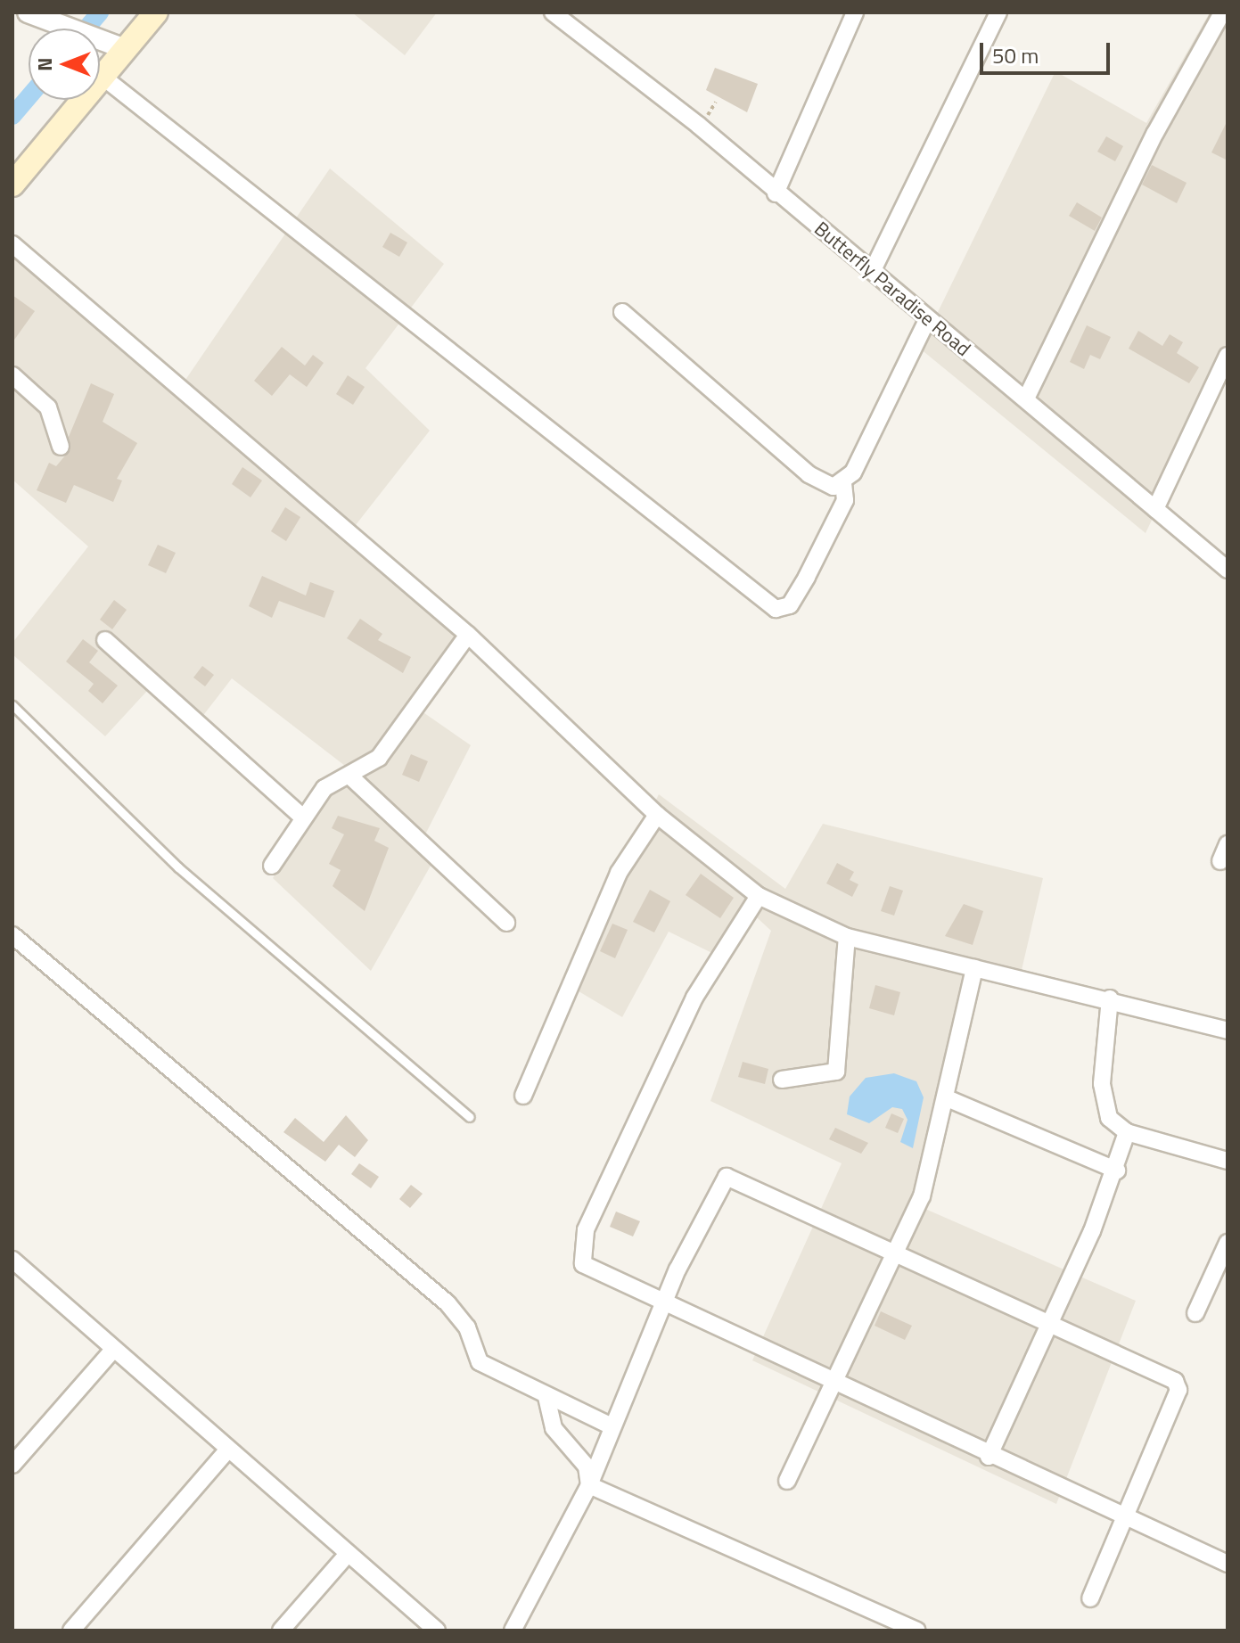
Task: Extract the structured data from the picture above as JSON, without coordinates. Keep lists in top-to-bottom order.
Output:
{
  "streets": {
    "street": ["Butterfly Paradise Road"]
  },
  "scale_bar": "50 m",
  "north": "left"
}
